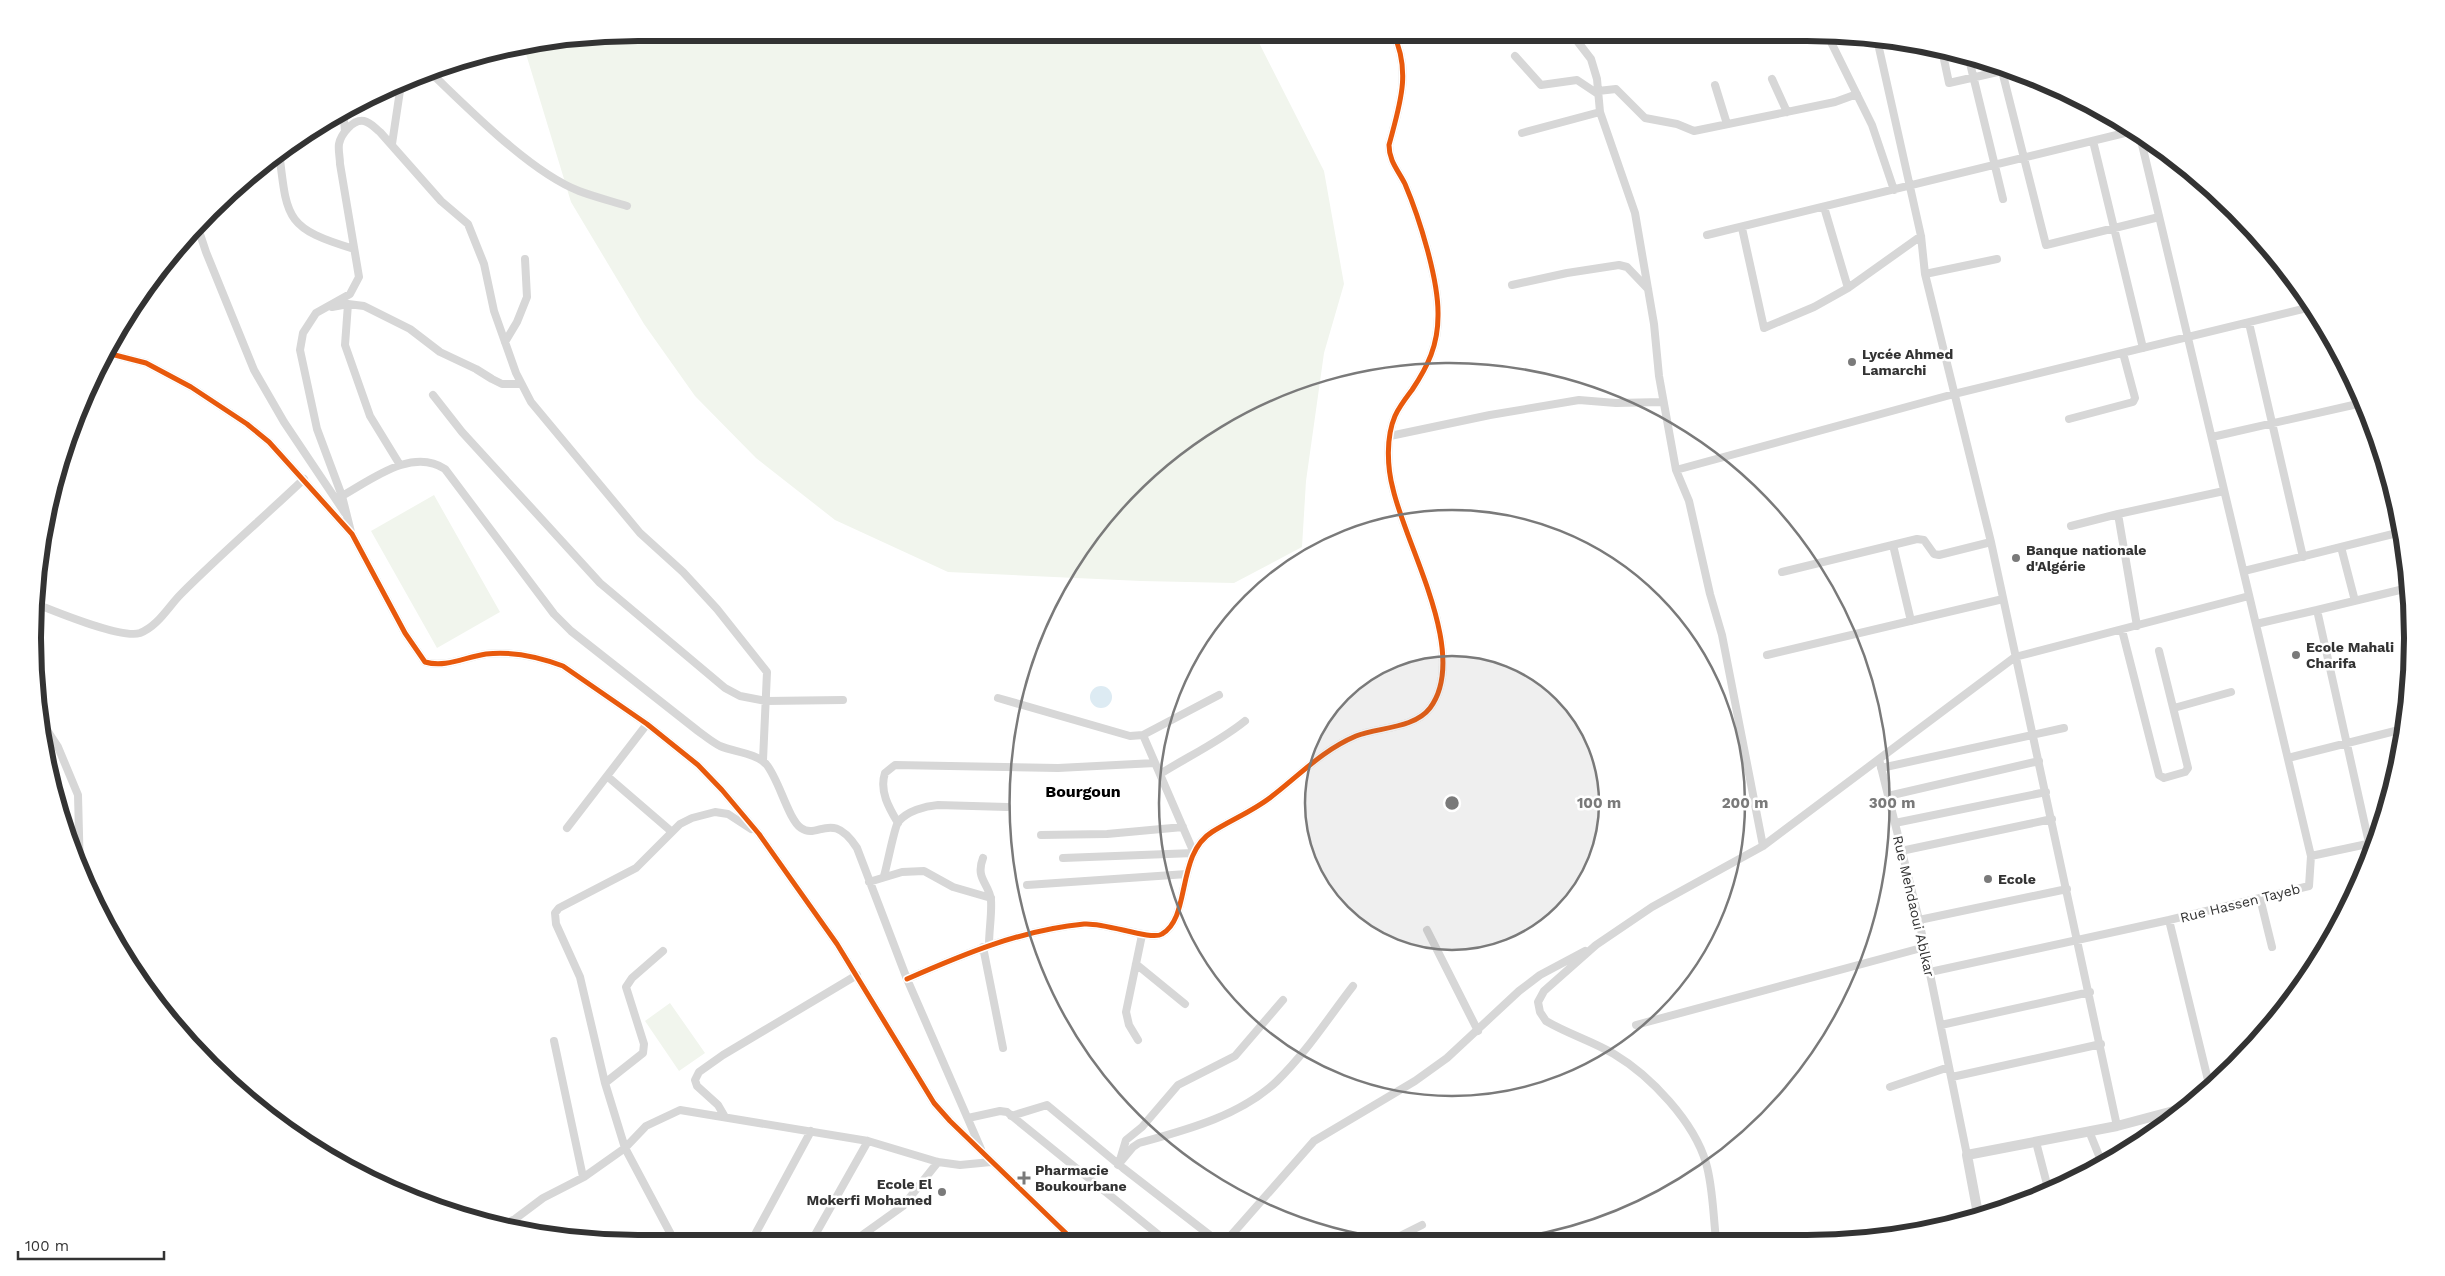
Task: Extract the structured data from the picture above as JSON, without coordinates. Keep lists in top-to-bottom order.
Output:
{
  "streets": {
    "street": ["Rue Hassen Tayeb", "Rue Mehdaoui Ablkar"]
  },
  "crossings": [
    ["Rue Hassen Tayeb", "Rue Mehdaoui Ablkar"]
  ],
  "districts": ["Bourgoun"],
  "places": {
    "other": [
      "Lycée Ahmed Lamarchi",
      "Banque nationale d'Algérie",
      "Ecole Mahali Charifa",
      "Ecole",
      "Ecole El Mokerfi Mohamed"
    ],
    "health": ["Pharmacie Boukourbane"]
  },
  "scale_bar": "100 m",
  "rings": ["100 m", "200 m", "300 m"]
}
